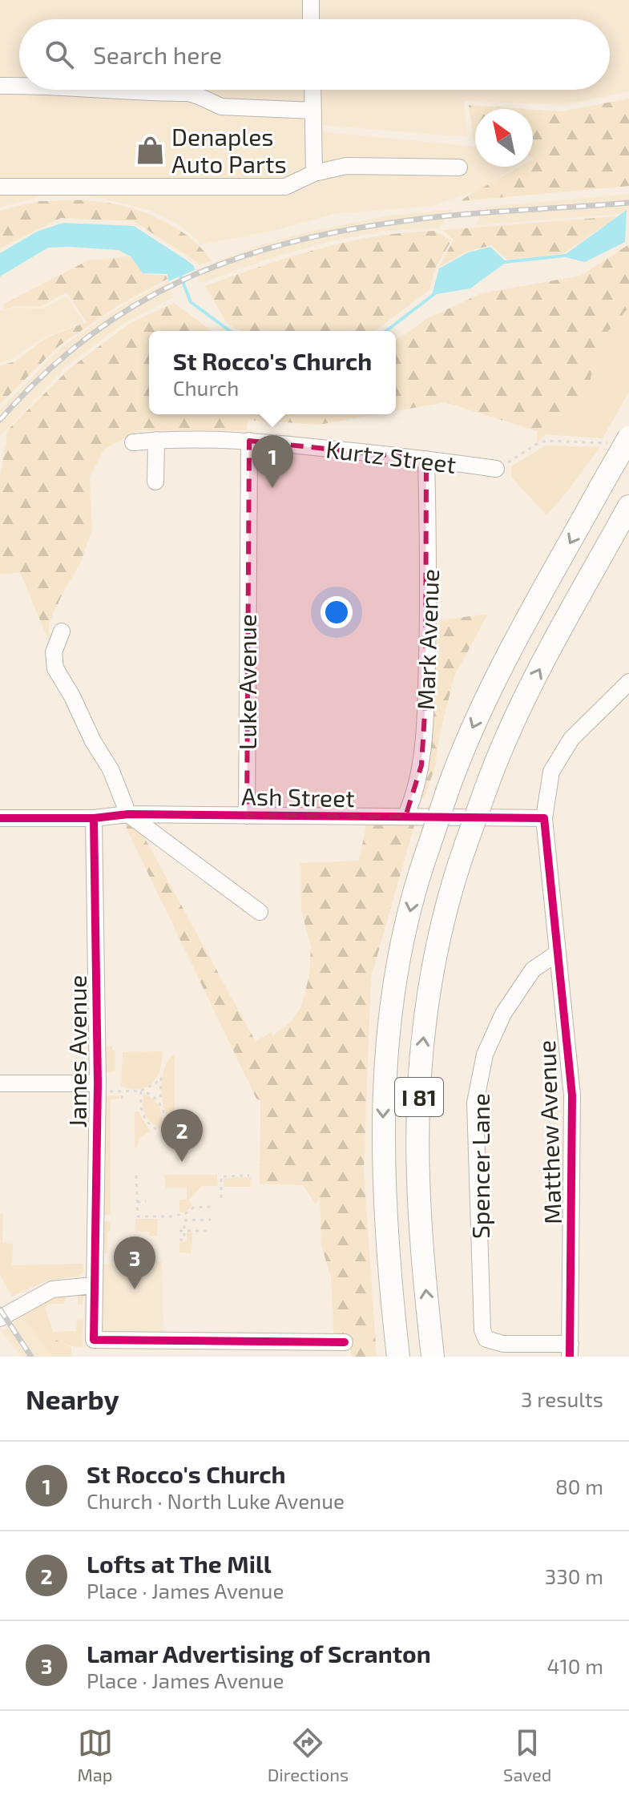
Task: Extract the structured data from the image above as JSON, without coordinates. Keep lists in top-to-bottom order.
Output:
{
  "streets": {
    "highway": ["I 81"],
    "street": [
      "Kurtz Street",
      "Mark Avenue",
      "Luke Avenue",
      "Ash Street",
      "James Avenue",
      "Matthew Avenue",
      "Spencer Lane"
    ]
  },
  "crossings": [
    ["Kurtz Street", "Mark Avenue"],
    ["Kurtz Street", "Luke Avenue"],
    ["Mark Avenue", "Ash Street"],
    ["Luke Avenue", "Ash Street"],
    ["Ash Street", "James Avenue"],
    ["Ash Street", "Matthew Avenue"],
    ["Matthew Avenue", "Spencer Lane"]
  ],
  "places": {
    "shop": ["Denaples Auto Parts"]
  },
  "north": "top left",
  "page": {
    "search": "Search here",
    "popup": ["St Rocco's Church", "Church"],
    "pins": ["1", "2", "3"],
    "heading": ["Nearby", "3 results"],
    "list": [
      {
        "mark": "1",
        "name": "St Rocco's Church",
        "note": "Church · North Luke Avenue",
        "value": "80 m"
      },
      {
        "mark": "2",
        "name": "Lofts at The Mill",
        "note": "Place · James Avenue",
        "value": "330 m"
      },
      {
        "mark": "3",
        "name": "Lamar Advertising of Scranton",
        "note": "Place · James Avenue",
        "value": "410 m"
      }
    ],
    "nav": ["Map", "Directions", "Saved"]
  }
}
